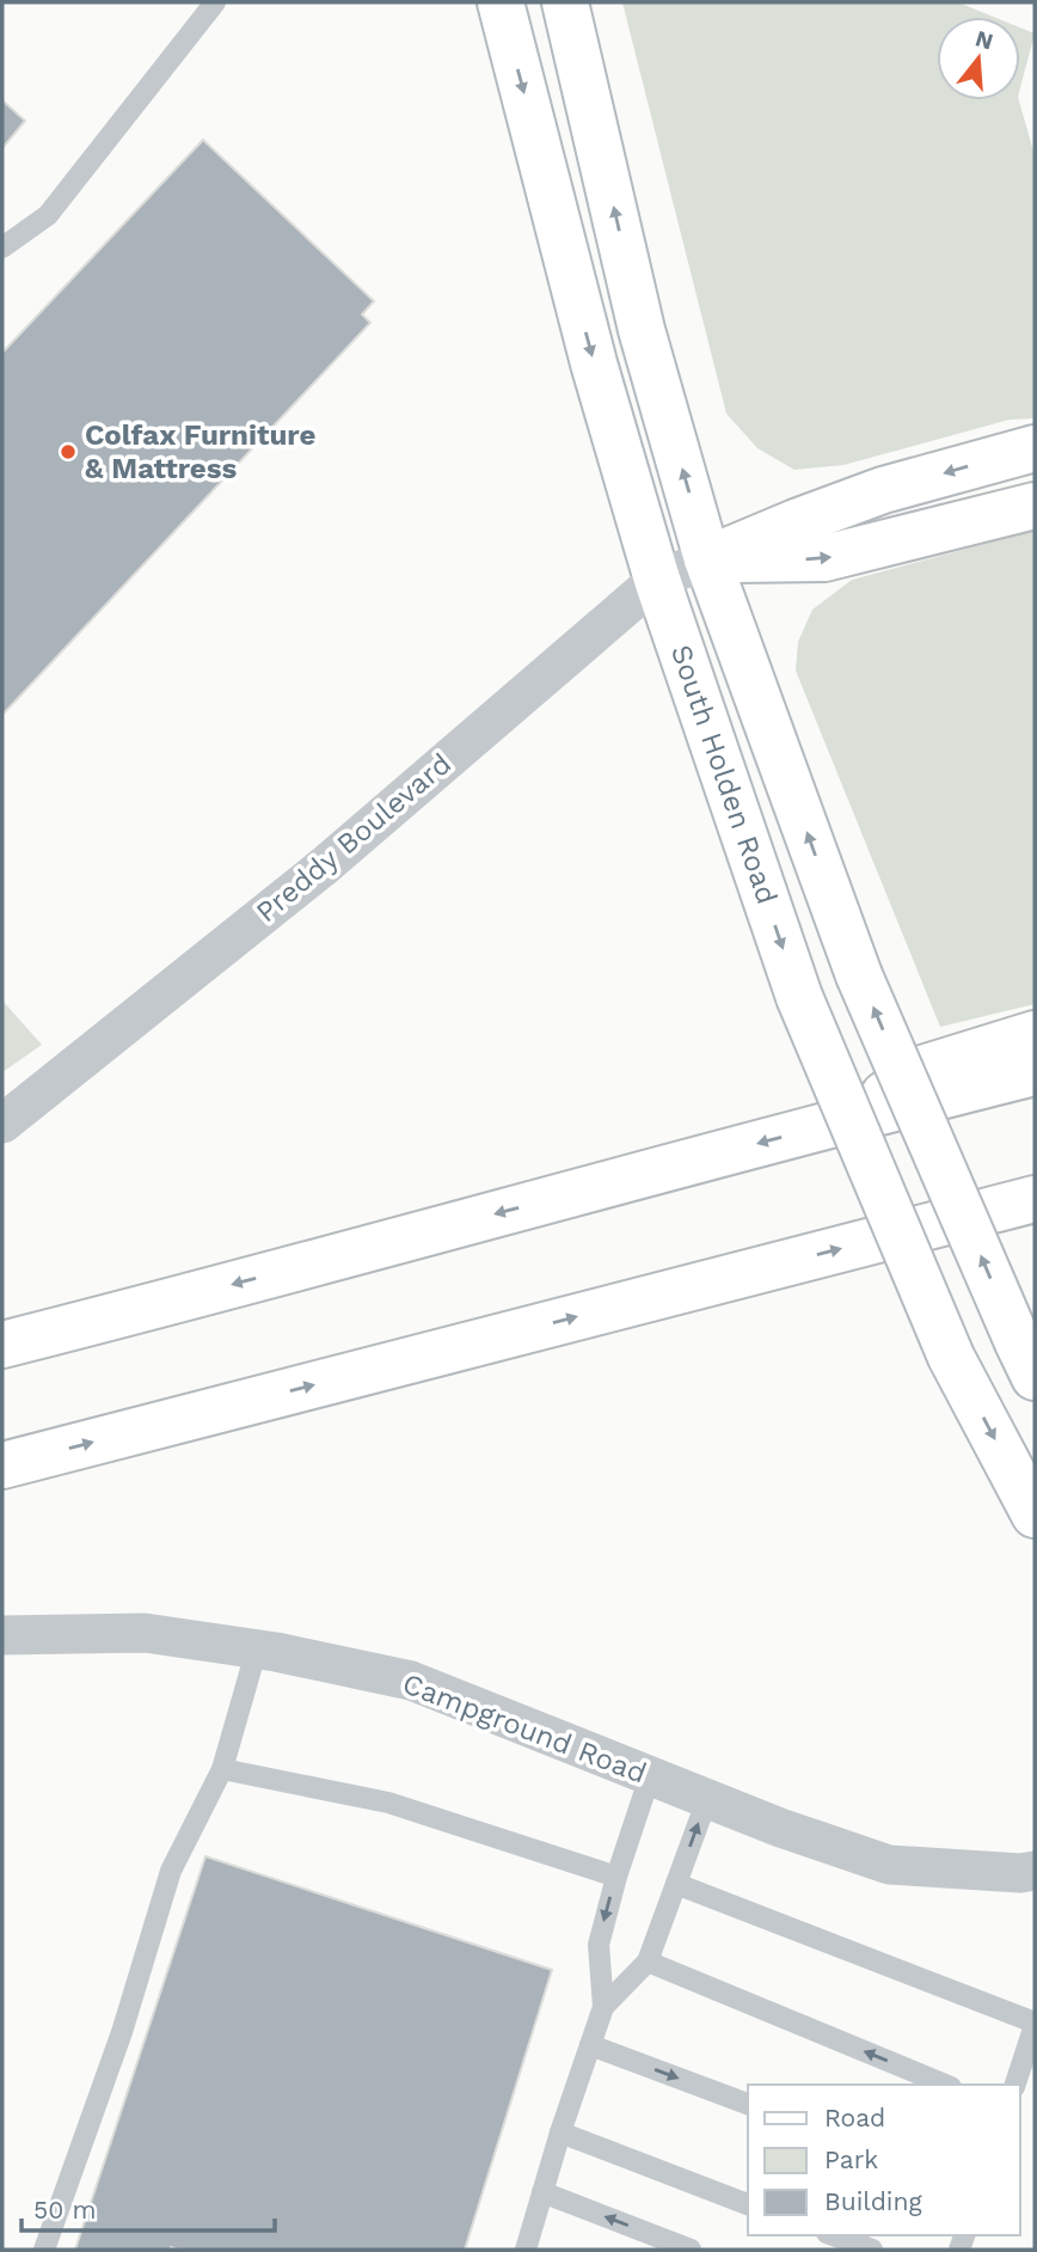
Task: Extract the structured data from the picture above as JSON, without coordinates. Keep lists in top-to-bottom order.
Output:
{
  "streets": {
    "main road": ["South Holden Road"],
    "street": ["Preddy Boulevard", "Campground Road"]
  },
  "crossings": [
    ["South Holden Road", "Preddy Boulevard"]
  ],
  "places": ["Colfax Furniture & Mattress"],
  "legend": ["Road", "Park", "Building"],
  "scale_bar": "50 m",
  "north": "top"
}
